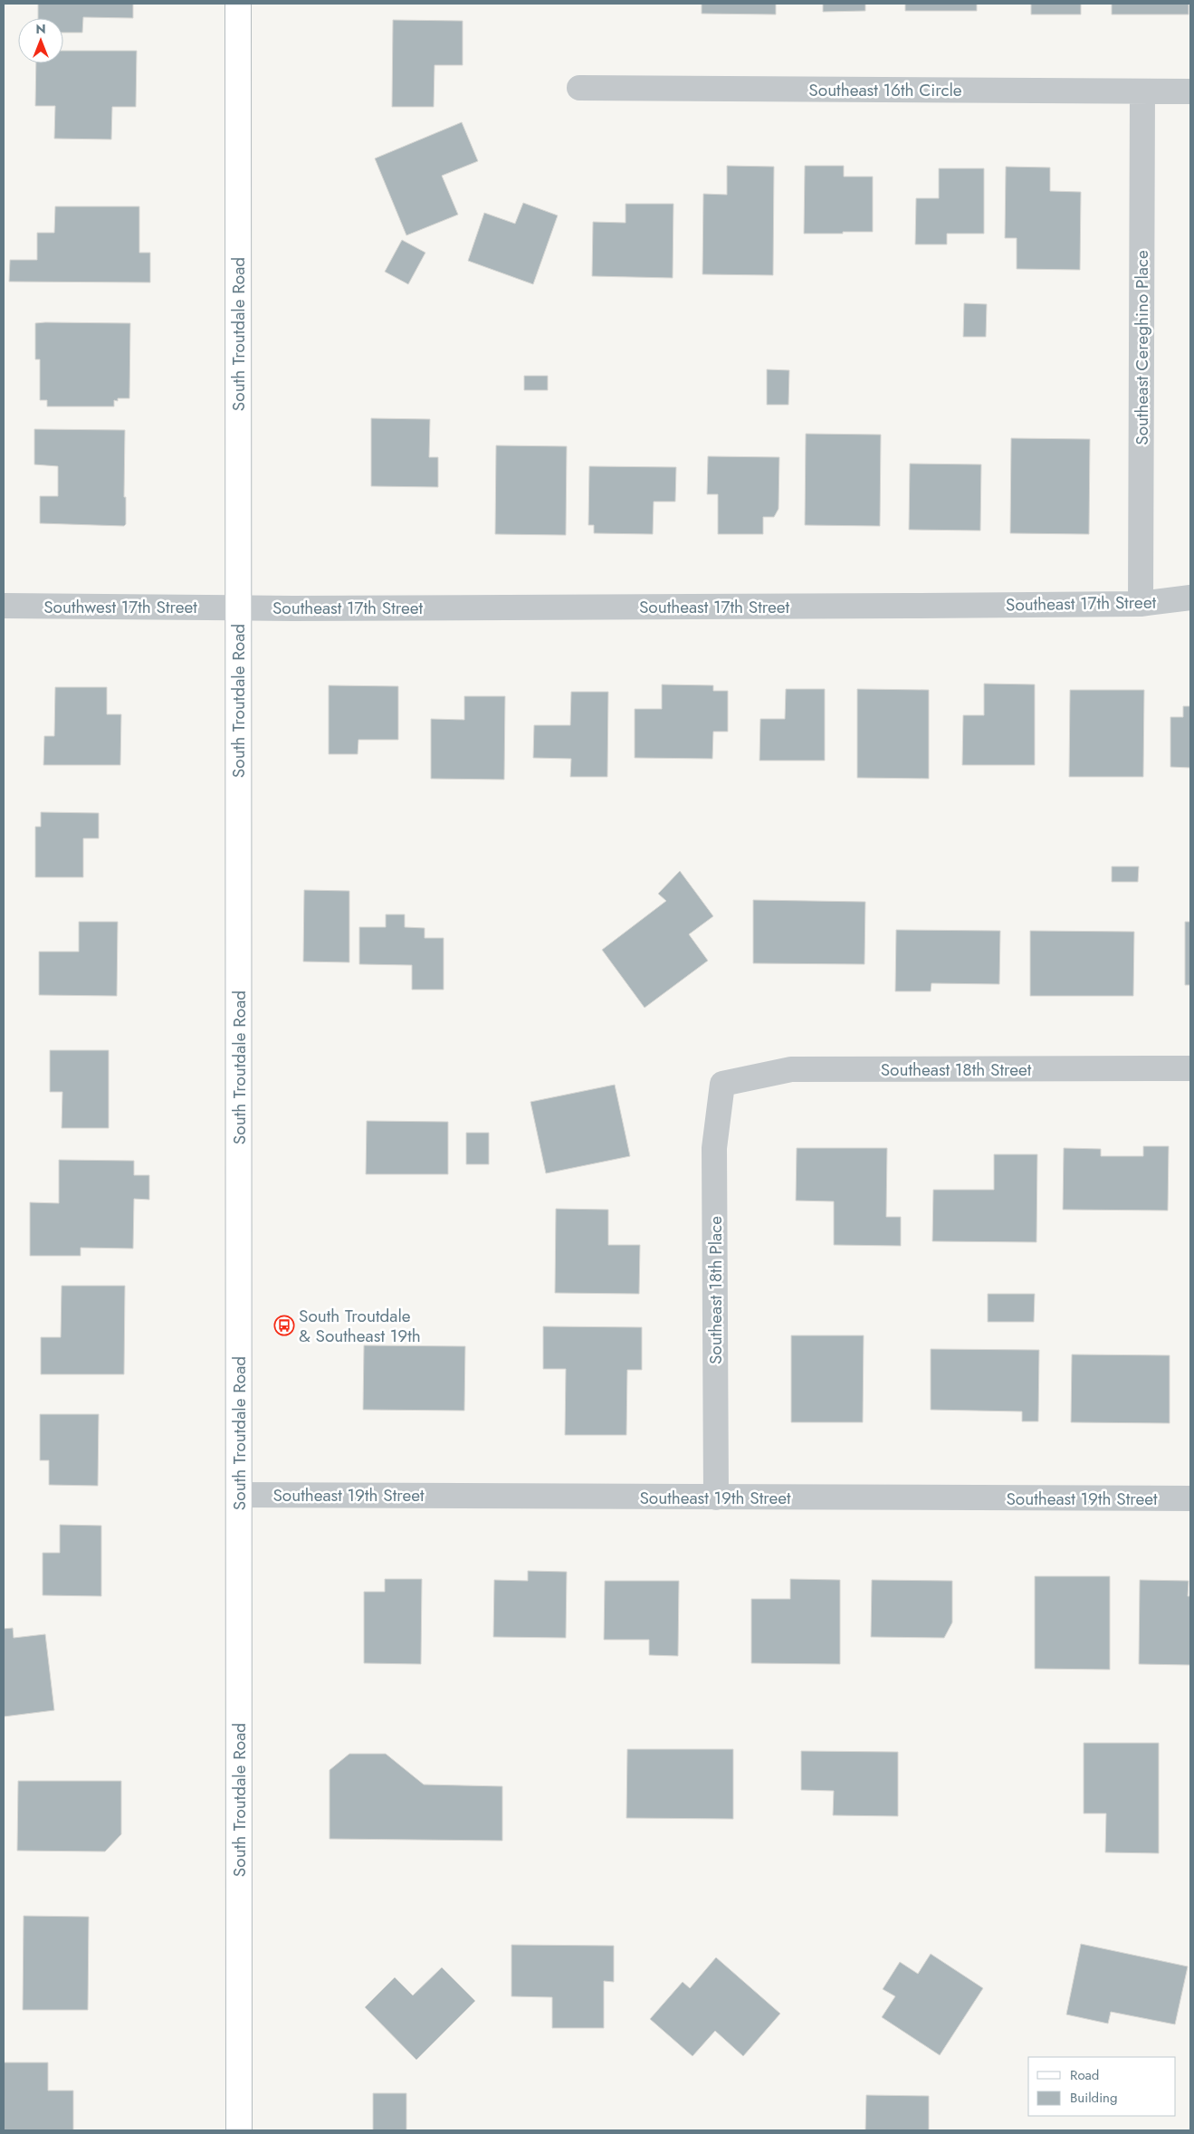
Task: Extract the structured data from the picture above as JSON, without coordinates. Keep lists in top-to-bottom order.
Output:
{
  "streets": {
    "main road": ["South Troutdale Road"],
    "street": [
      "Southeast 16th Circle",
      "Southeast Cereghino Place",
      "Southeast 17th Street",
      "Southwest 17th Street",
      "Southeast 18th Street",
      "Southeast 18th Place",
      "Southeast 19th Street"
    ]
  },
  "crossings": [
    ["Southeast 16th Circle", "Southeast Cereghino Place"],
    ["South Troutdale Road", "Southeast 17th Street"],
    ["South Troutdale Road", "Southwest 17th Street"],
    ["South Troutdale Road", "Southeast 19th Street"],
    ["Southeast Cereghino Place", "Southeast 17th Street"],
    ["Southeast 17th Street", "Southwest 17th Street"],
    ["Southeast 18th Street", "Southeast 18th Place"],
    ["Southeast 18th Place", "Southeast 19th Street"]
  ],
  "places": {
    "bus stop": ["South Troutdale & Southeast 19th"]
  },
  "legend": ["Road", "Building"],
  "north": "top"
}
